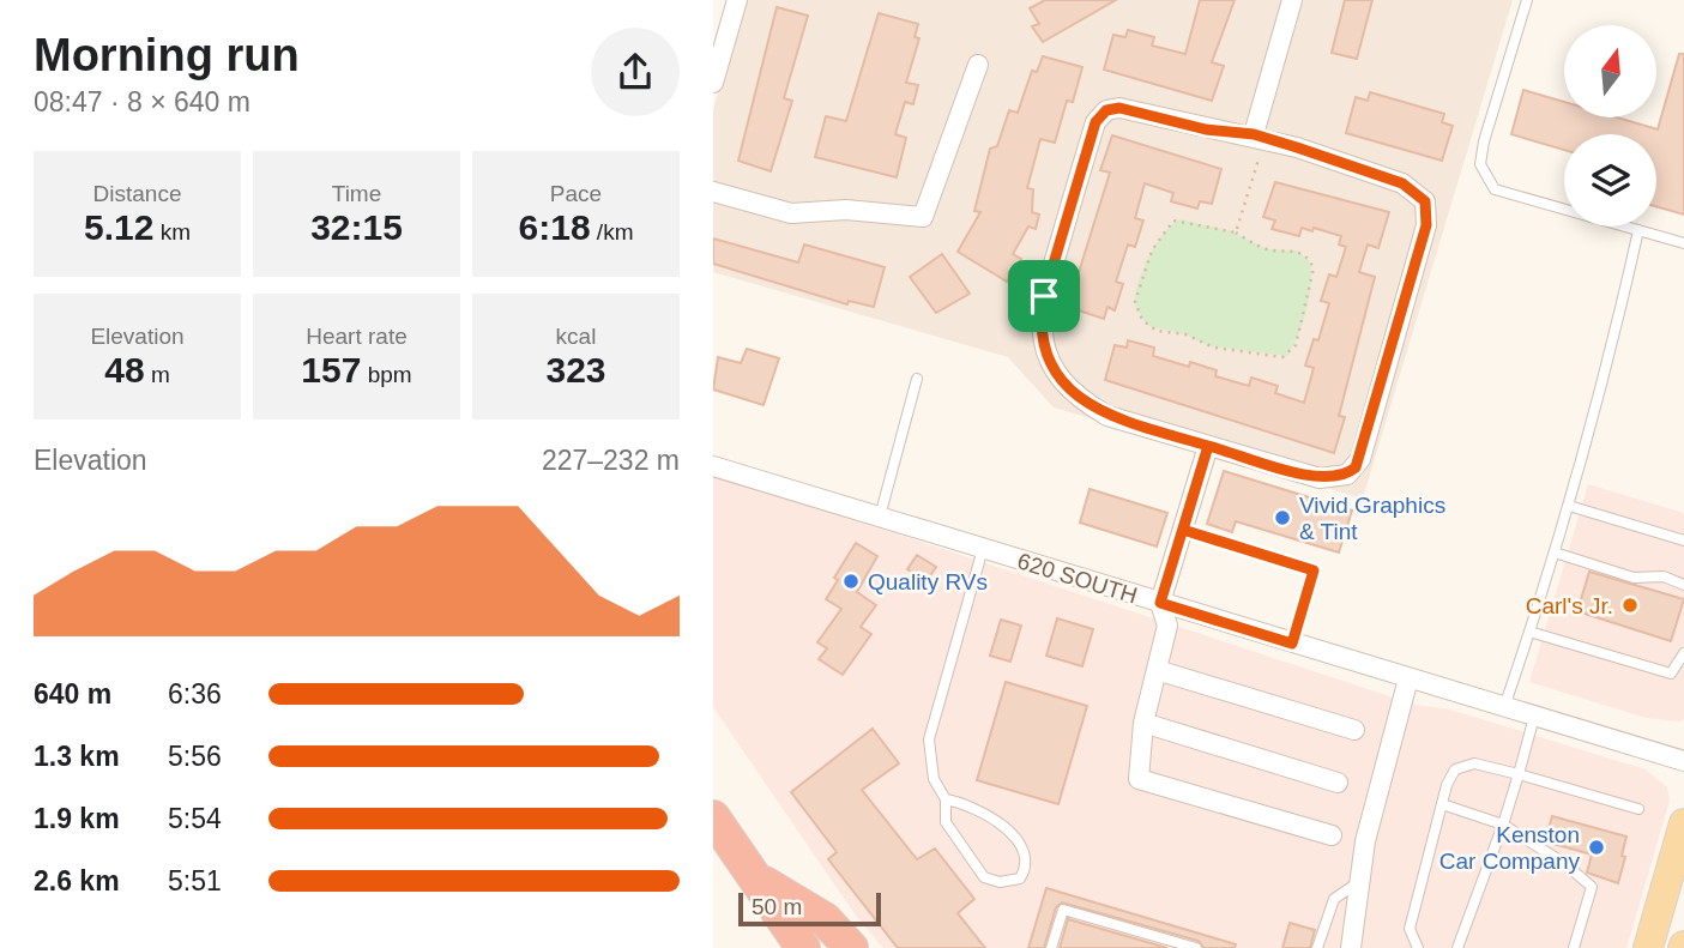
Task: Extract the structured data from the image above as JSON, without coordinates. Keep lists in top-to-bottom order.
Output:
{
  "streets": {
    "street": ["620 SOUTH"]
  },
  "places": [
    "Vivid Graphics & Tint",
    "Quality RVs",
    "Carl's Jr.",
    "Kenston Car Company"
  ],
  "scale_bar": "50 m",
  "north": "top",
  "page": {
    "heading": ["Morning run", "08:47 · 8 × 640 m"],
    "stats": [
      ["Distance", "5.12 km"],
      ["Time", "32:15"],
      ["Pace", "6:18 /km"],
      ["Elevation", "48 m"],
      ["Heart rate", "157 bpm"],
      ["kcal", "323"]
    ],
    "chart": ["Elevation", "227–232 m"],
    "list": [
      {
        "name": "640 m",
        "note": "6:36"
      },
      {
        "name": "1.3 km",
        "note": "5:56"
      },
      {
        "name": "1.9 km",
        "note": "5:54"
      },
      {
        "name": "2.6 km",
        "note": "5:51"
      }
    ],
    "scale": "50 m"
  }
}
